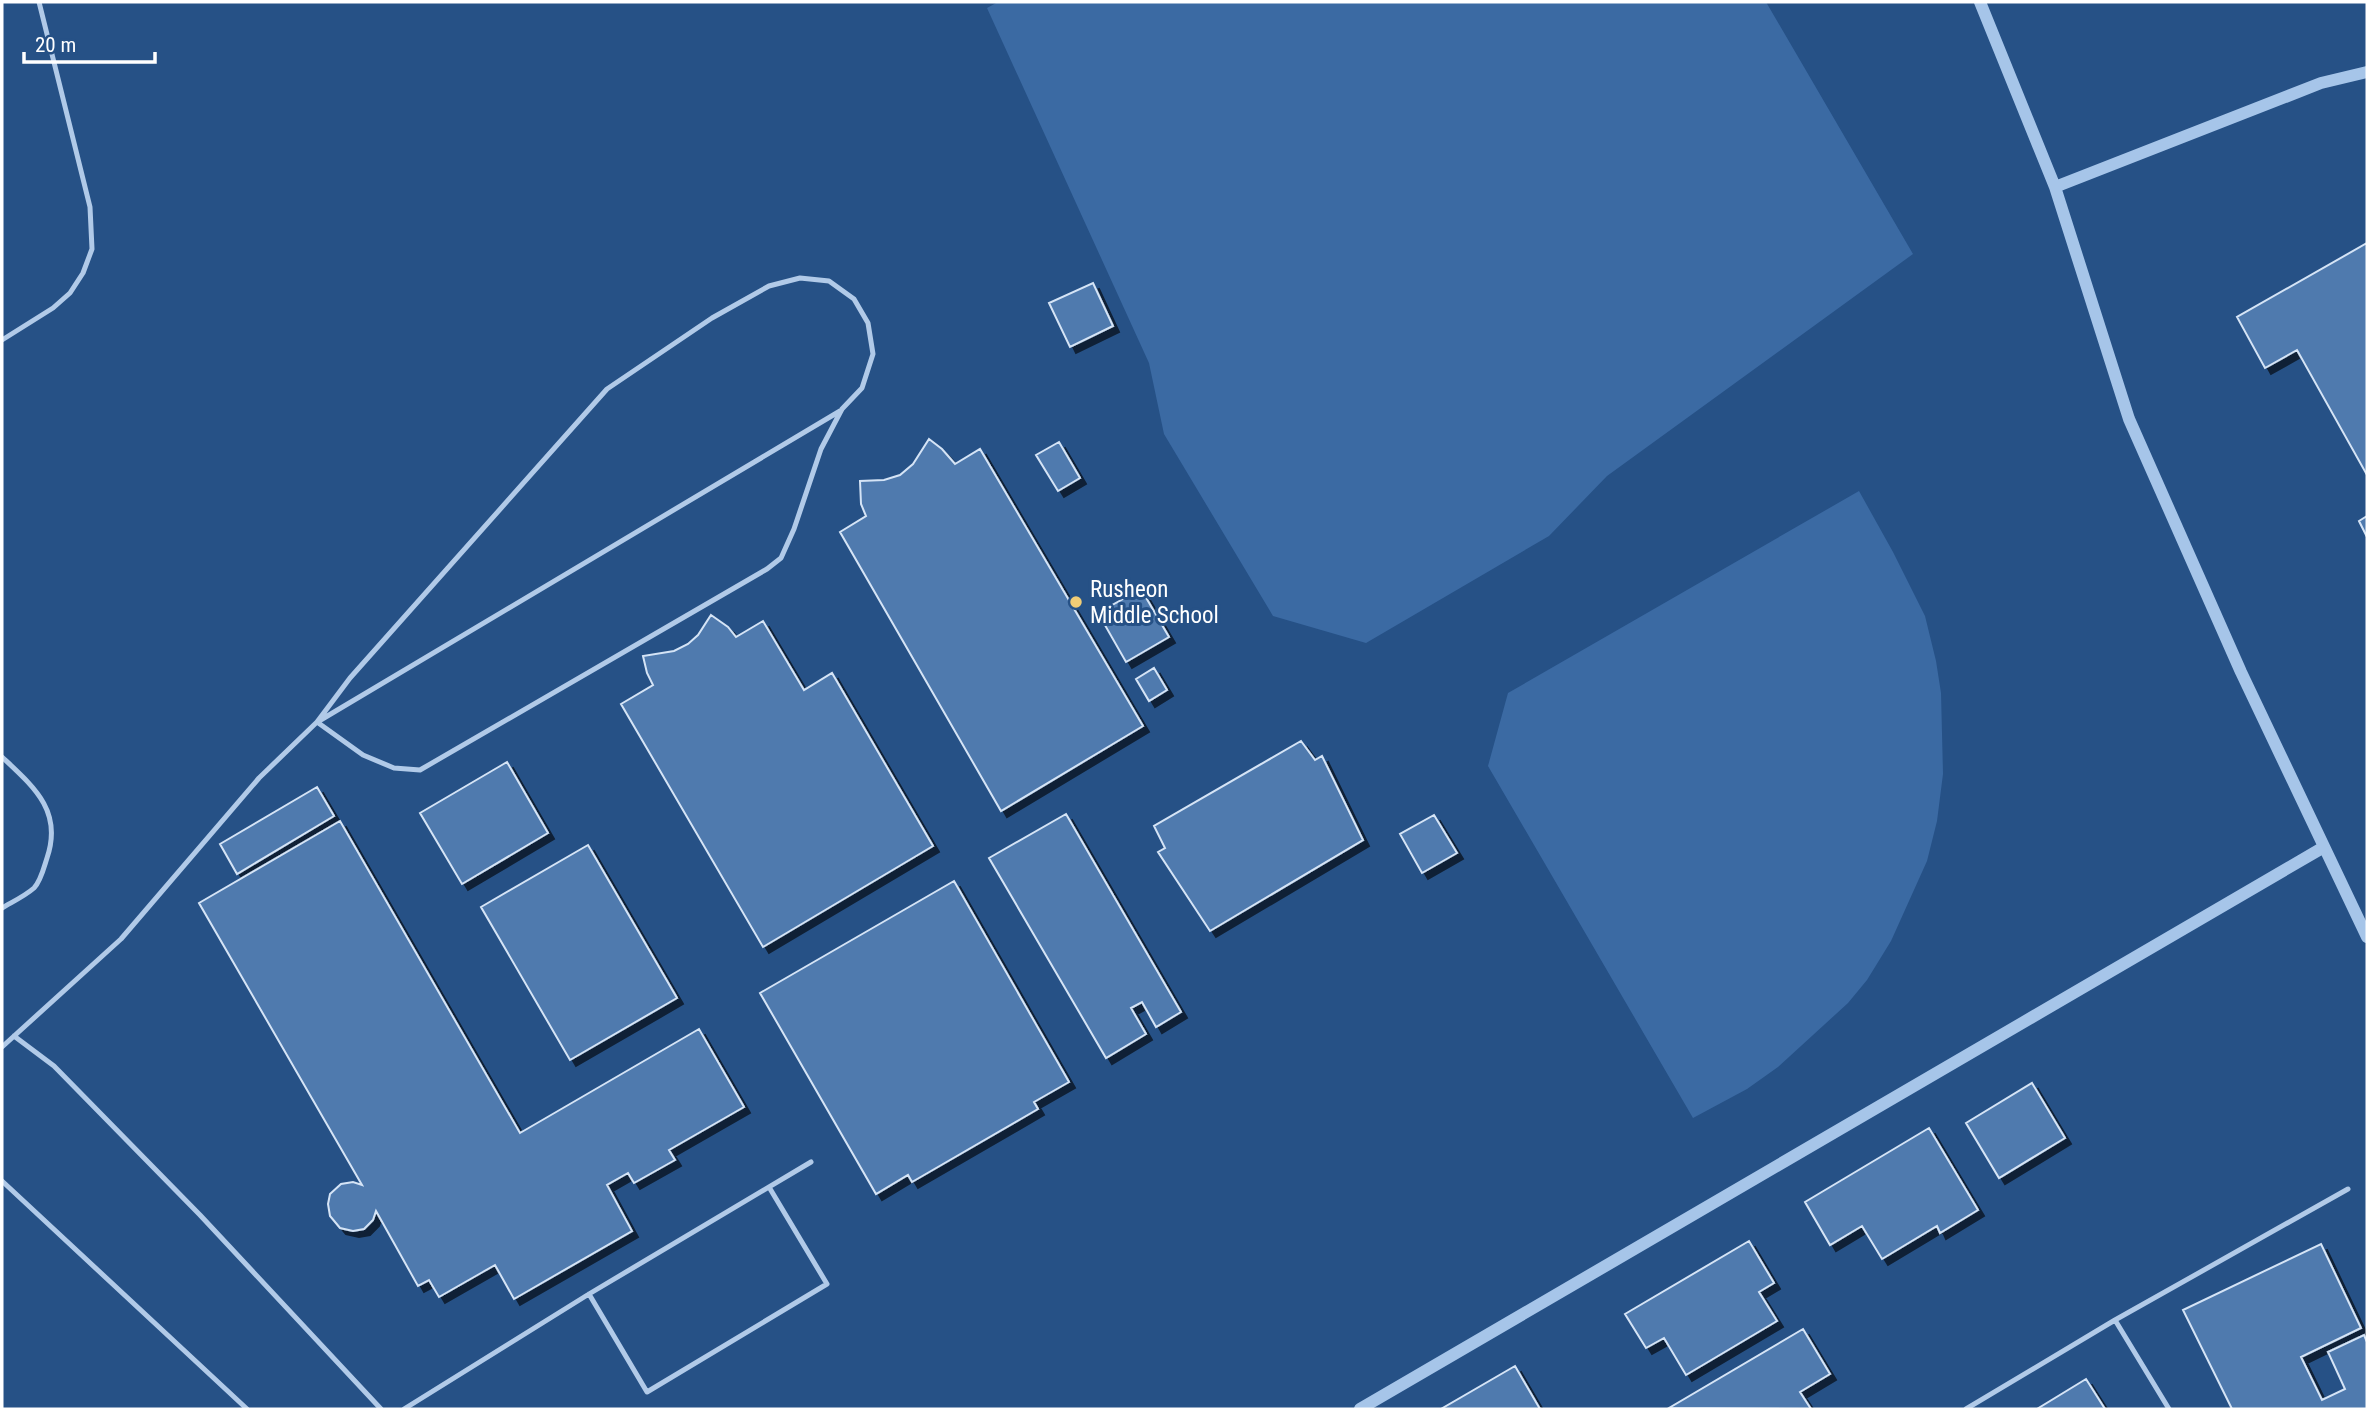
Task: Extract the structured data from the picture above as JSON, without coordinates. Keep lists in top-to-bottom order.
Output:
{
  "places": ["Rusheon Middle School"],
  "scale_bar": "20 m"
}
